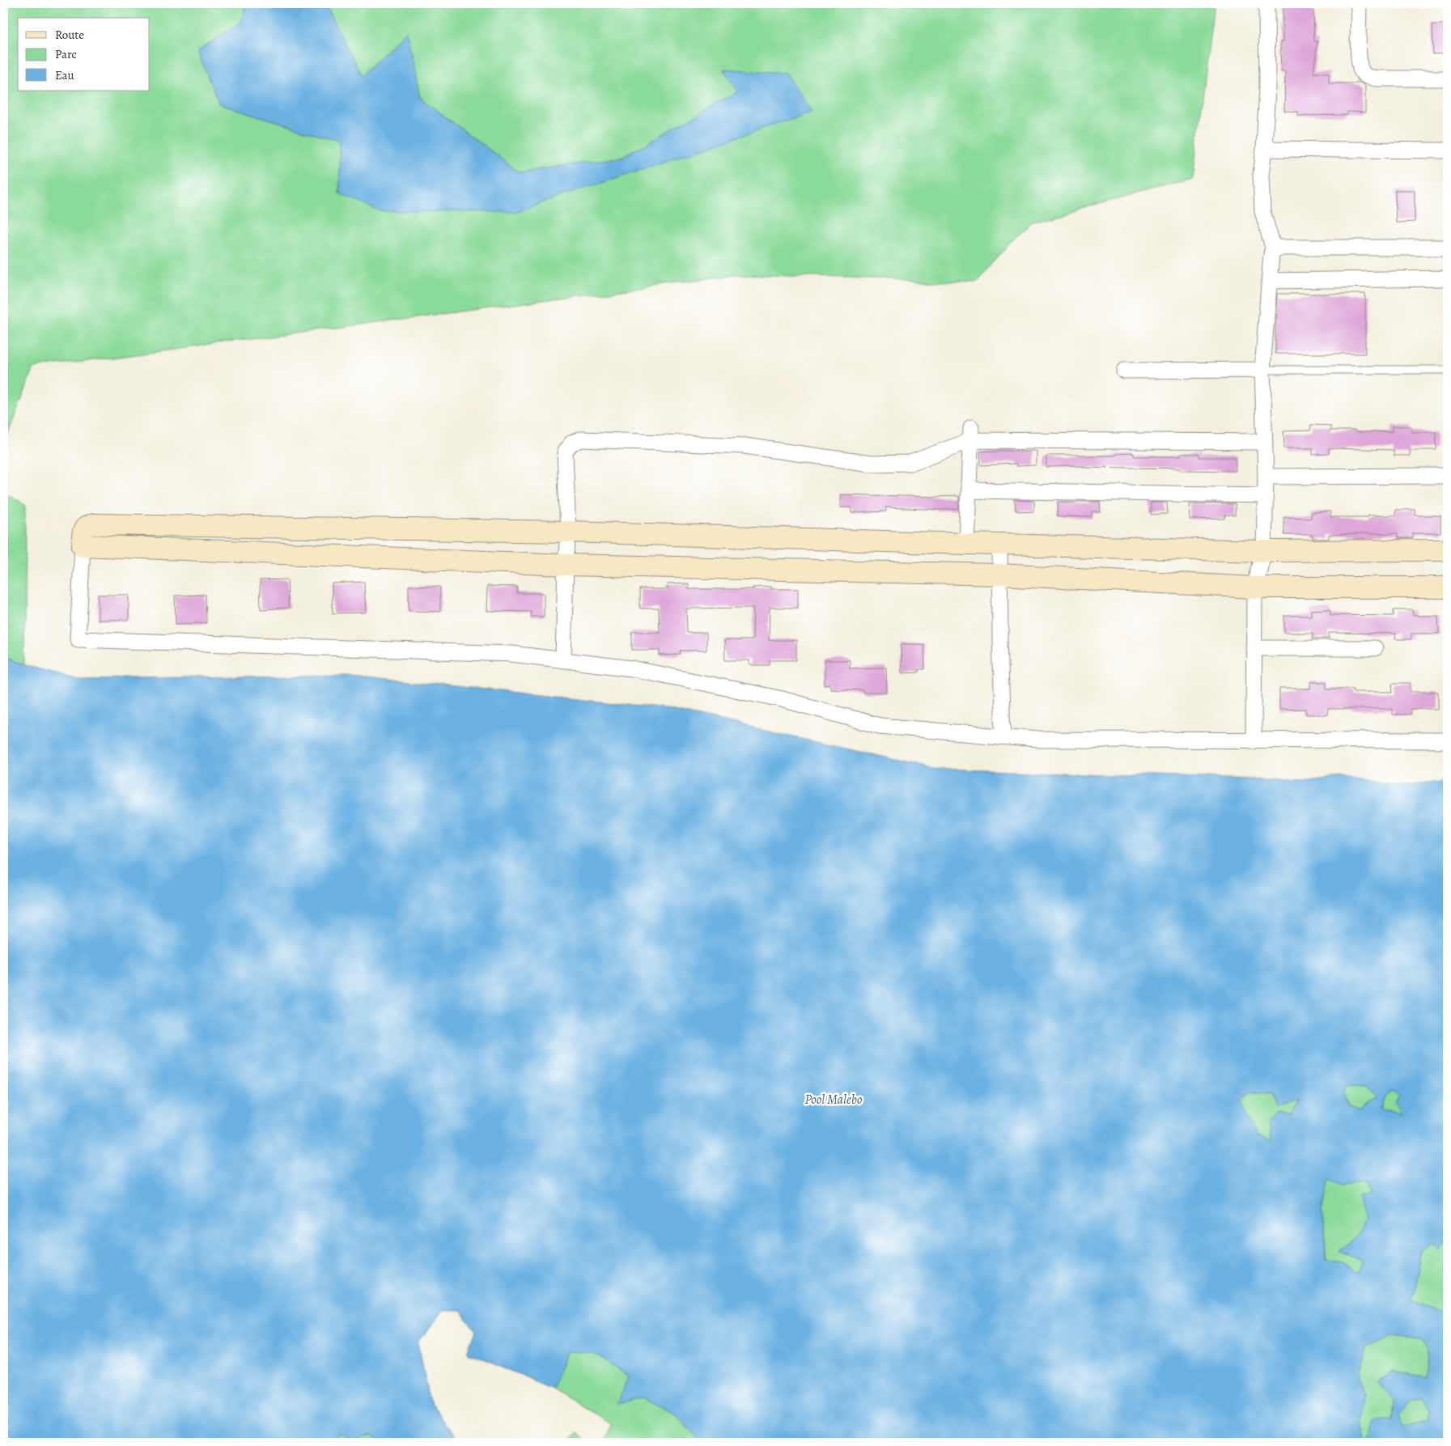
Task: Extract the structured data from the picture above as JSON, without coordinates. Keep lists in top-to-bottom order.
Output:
{
  "water": ["Pool Malebo"],
  "legend": ["Route", "Parc", "Eau"]
}
